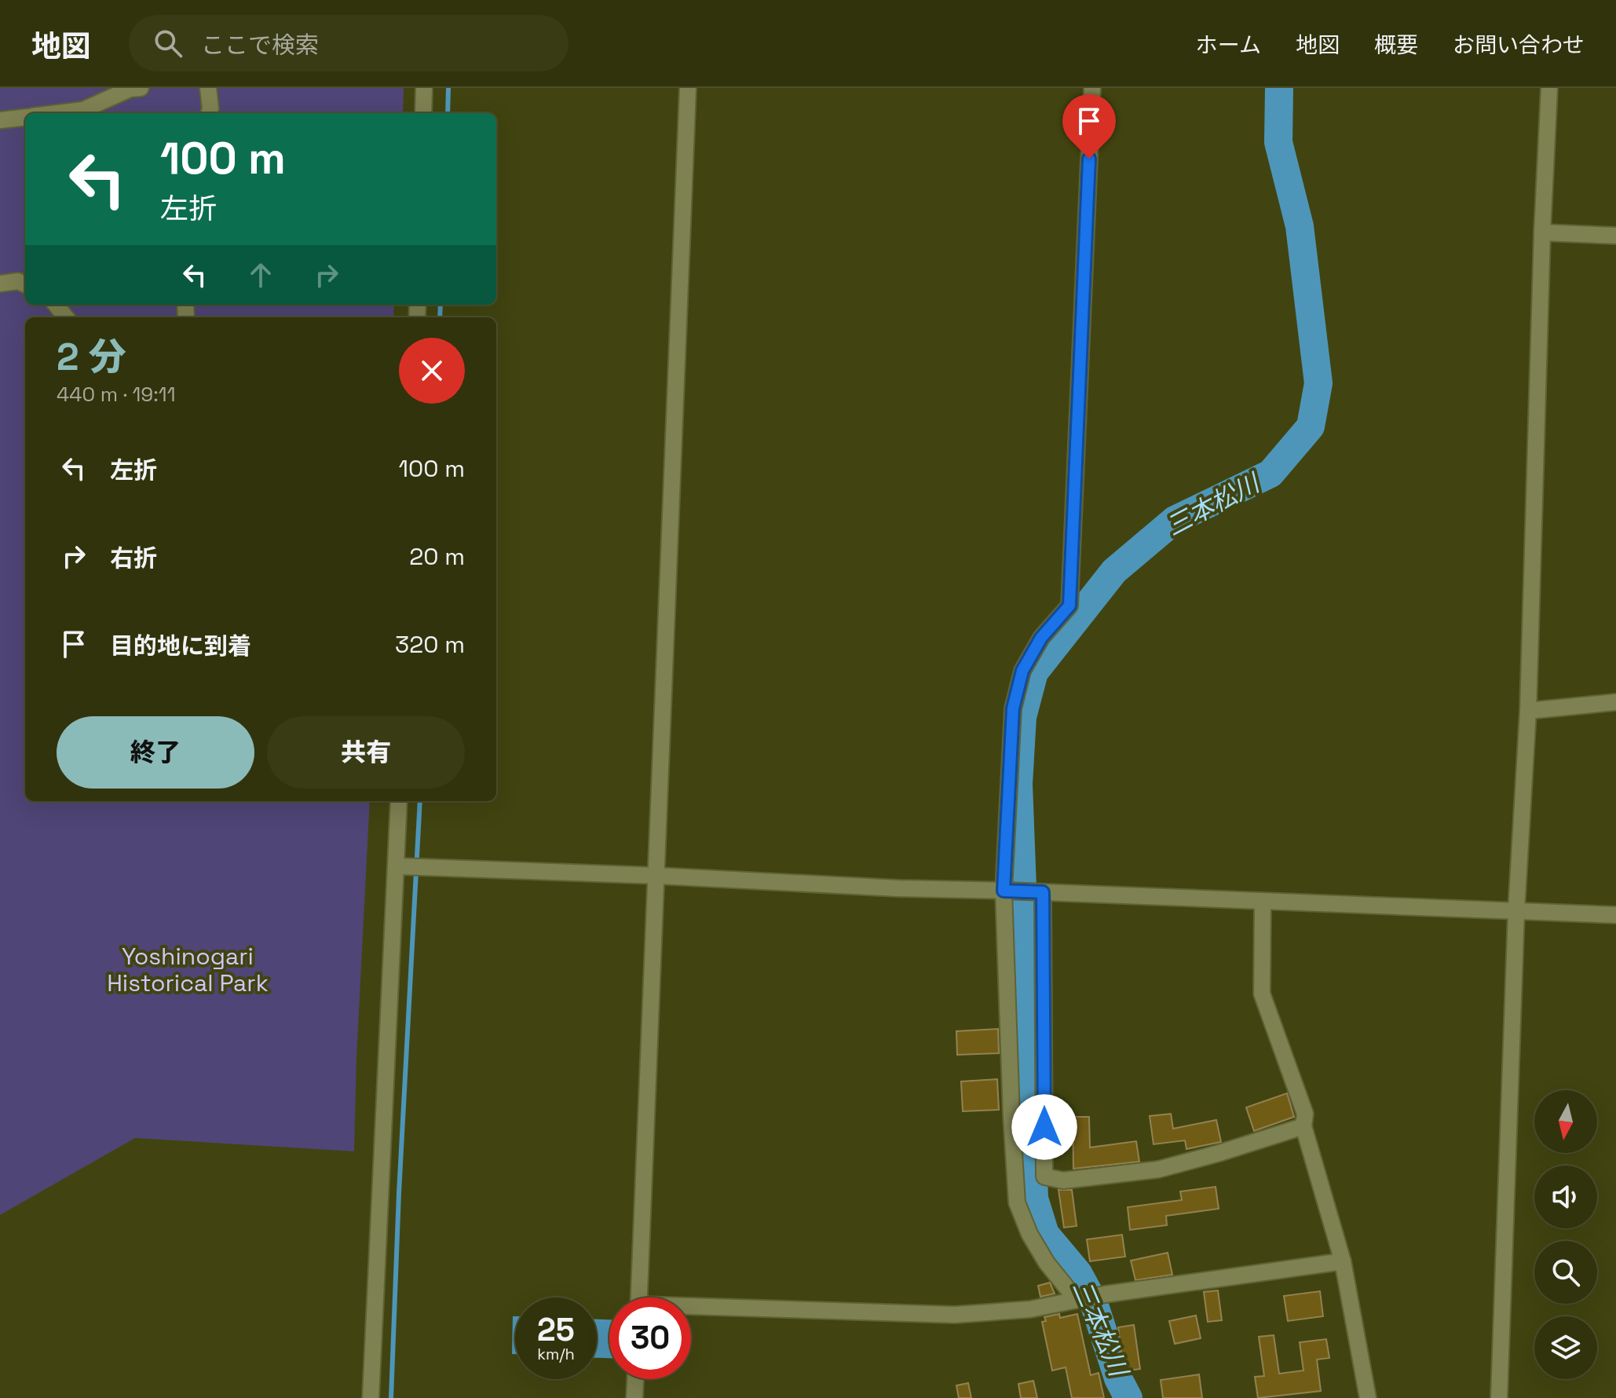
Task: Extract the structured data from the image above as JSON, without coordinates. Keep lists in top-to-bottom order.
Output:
{
  "water": ["三本松川"],
  "parks": ["Yoshinogari Historical Park"],
  "north": "bottom",
  "page": {
    "header": "地図",
    "search": "ここで検索",
    "nav": [
      "ホーム",
      "地図",
      "概要",
      "お問い合わせ"
    ],
    "turn": ["100 m", "左折"],
    "heading": ["2 分", "440 m · 19:11"],
    "list": [
      {
        "name": "左折",
        "value": "100 m"
      },
      {
        "name": "右折",
        "value": "20 m"
      },
      {
        "name": "目的地に到着",
        "value": "320 m"
      }
    ],
    "buttons": ["終了", "共有"],
    "speed": "25 km/h",
    "limit": "30"
  }
}
